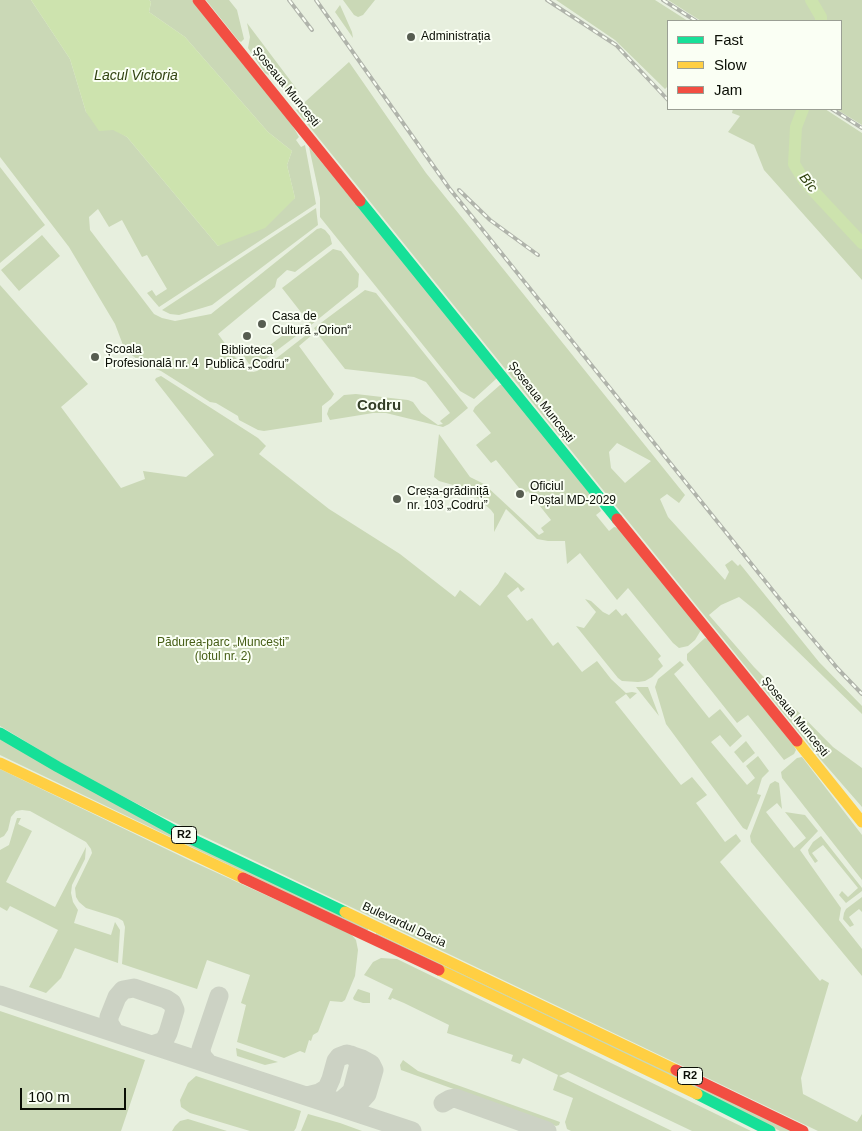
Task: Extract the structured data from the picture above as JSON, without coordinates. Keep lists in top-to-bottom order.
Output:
{
  "streets": {
    "main road": ["Șoseaua Muncești", "R2", "Bulevardul Dacia"]
  },
  "districts": ["Codru"],
  "water": ["Lacul Victoria", "Bîc"],
  "parks": ["Pădurea-parc „Muncești” (lotul nr. 2)"],
  "places": [
    "Administrația",
    "Casa de Cultură „Orion“",
    "Biblioteca Publică „Codru”",
    "Școala Profesională nr. 4",
    "Oficiul Poștal MD-2029",
    "Creșa-grădiniță nr. 103 „Codru”"
  ],
  "legend": ["Fast", "Slow", "Jam"],
  "scale_bar": "100 m"
}
